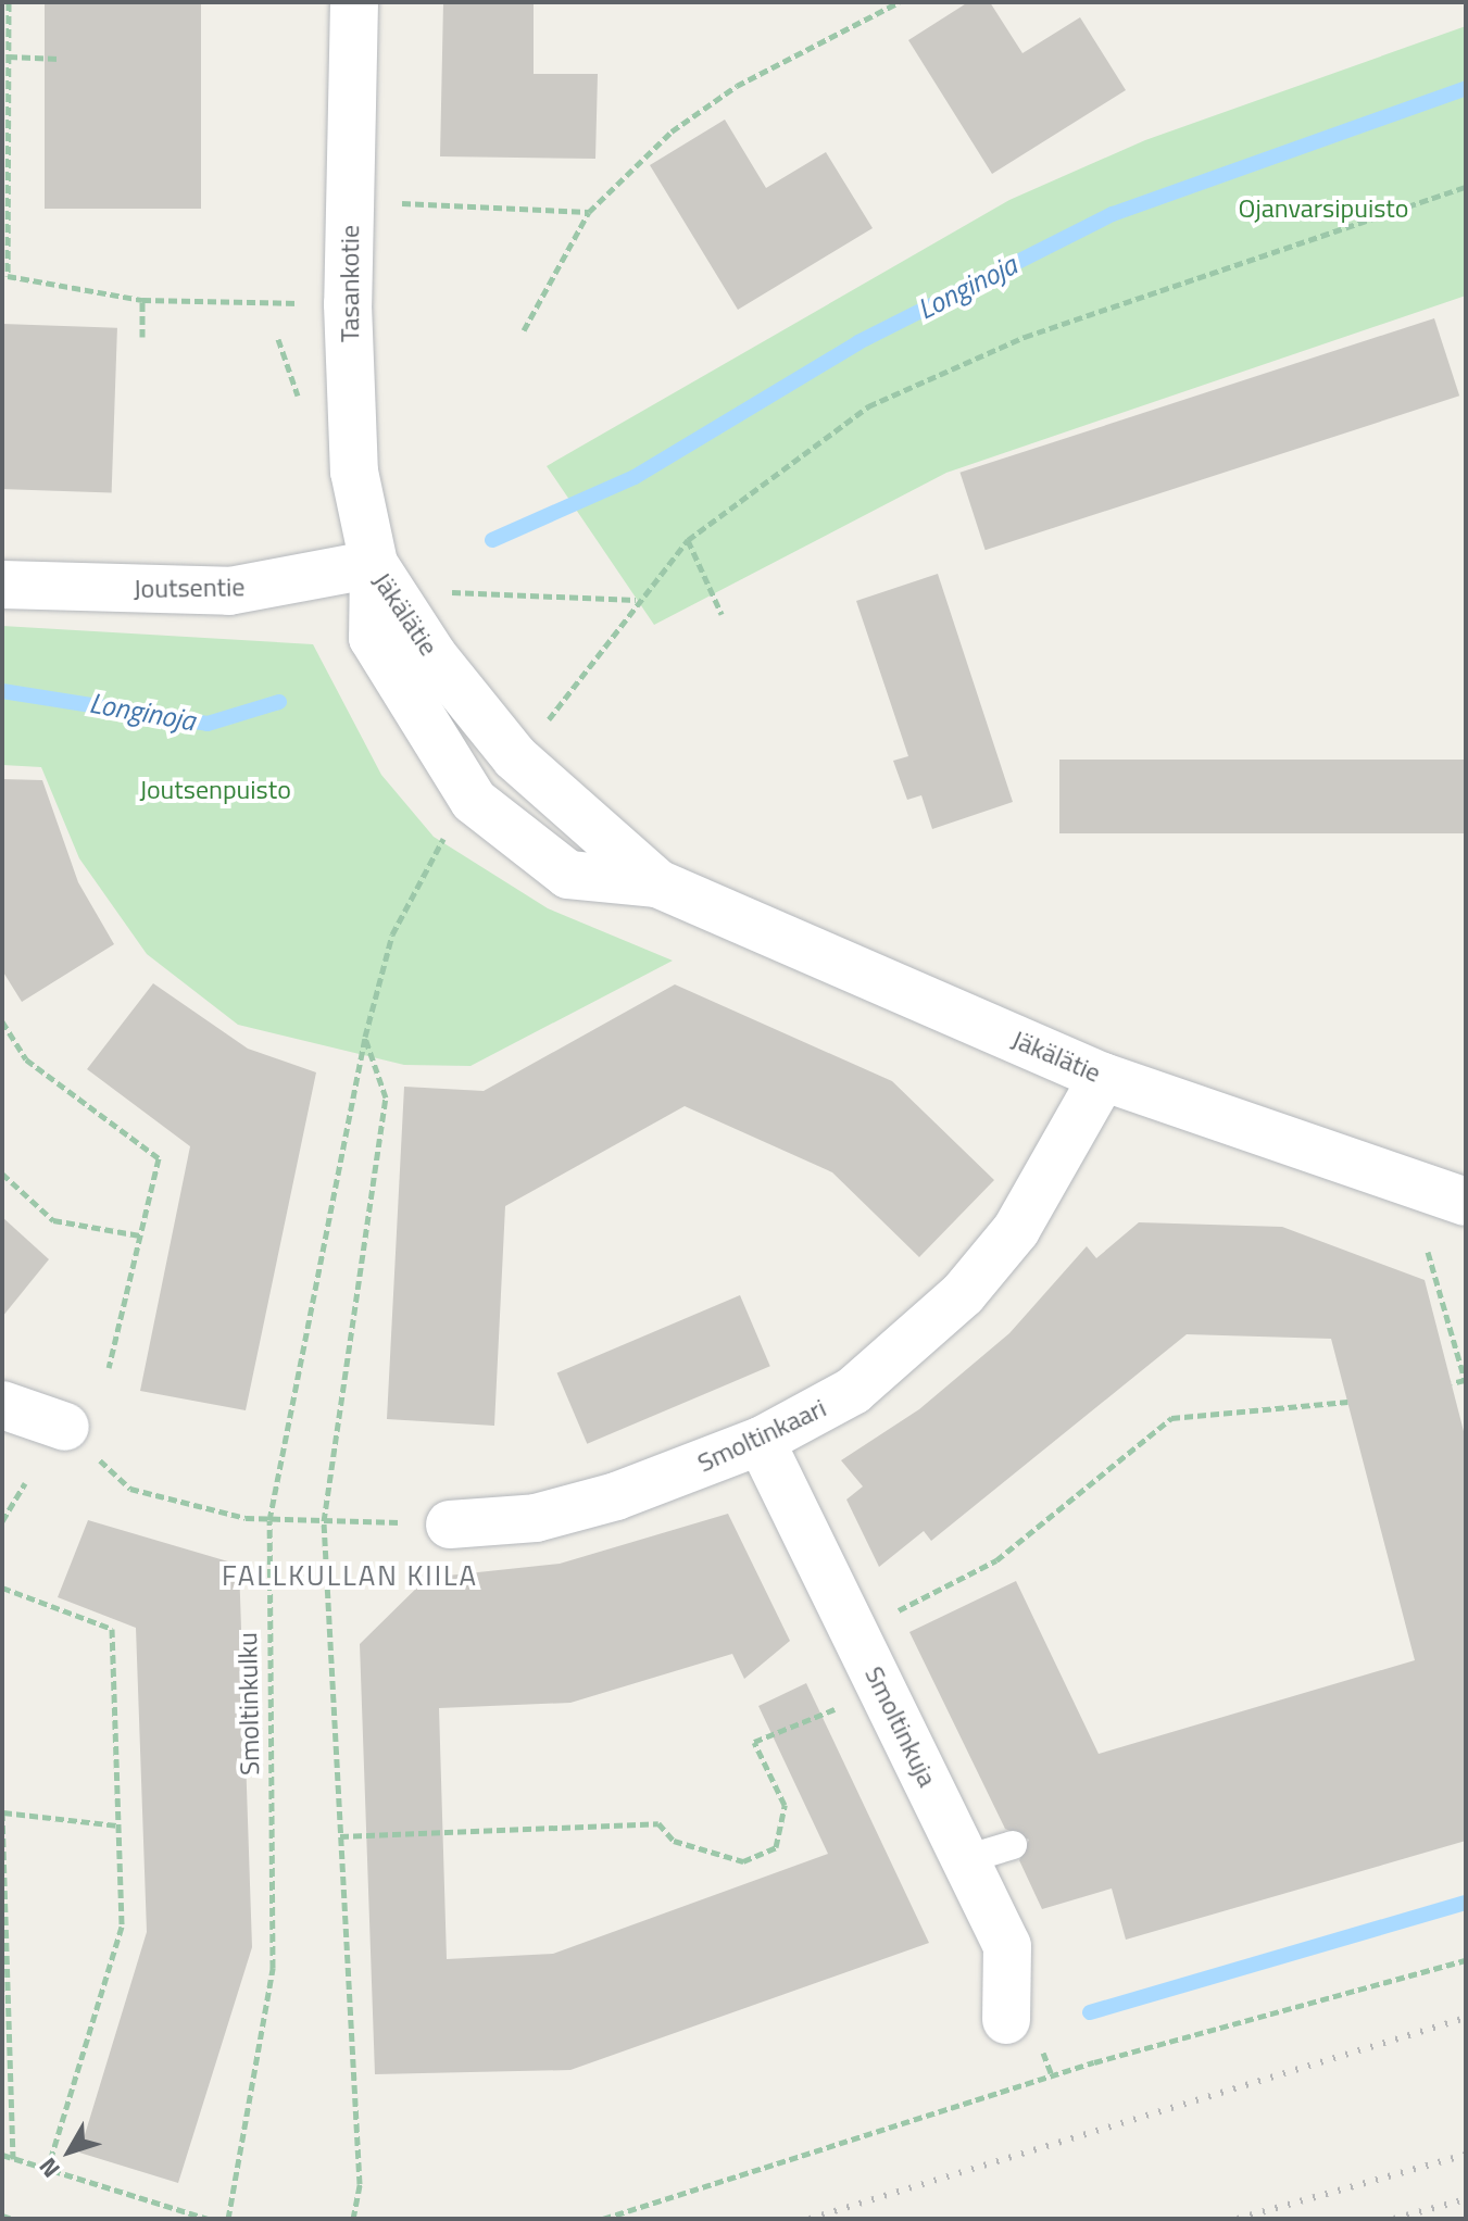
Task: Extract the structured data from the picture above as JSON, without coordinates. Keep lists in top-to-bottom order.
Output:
{
  "streets": {
    "street": [
      "Tasankotie",
      "Joutsentie",
      "Jäkälätie",
      "Smoltinkaari",
      "Smoltinkuja"
    ],
    "path": ["Smoltinkulku"]
  },
  "crossings": [
    ["Tasankotie", "Joutsentie"],
    ["Tasankotie", "Jäkälätie"],
    ["Joutsentie", "Jäkälätie"],
    ["Jäkälätie", "Smoltinkaari"],
    ["Smoltinkaari", "Smoltinkuja"]
  ],
  "districts": ["FALLKULLAN KIILA"],
  "water": ["Longinoja"],
  "parks": ["Ojanvarsipuisto", "Joutsenpuisto"],
  "north": "bottom left"
}
